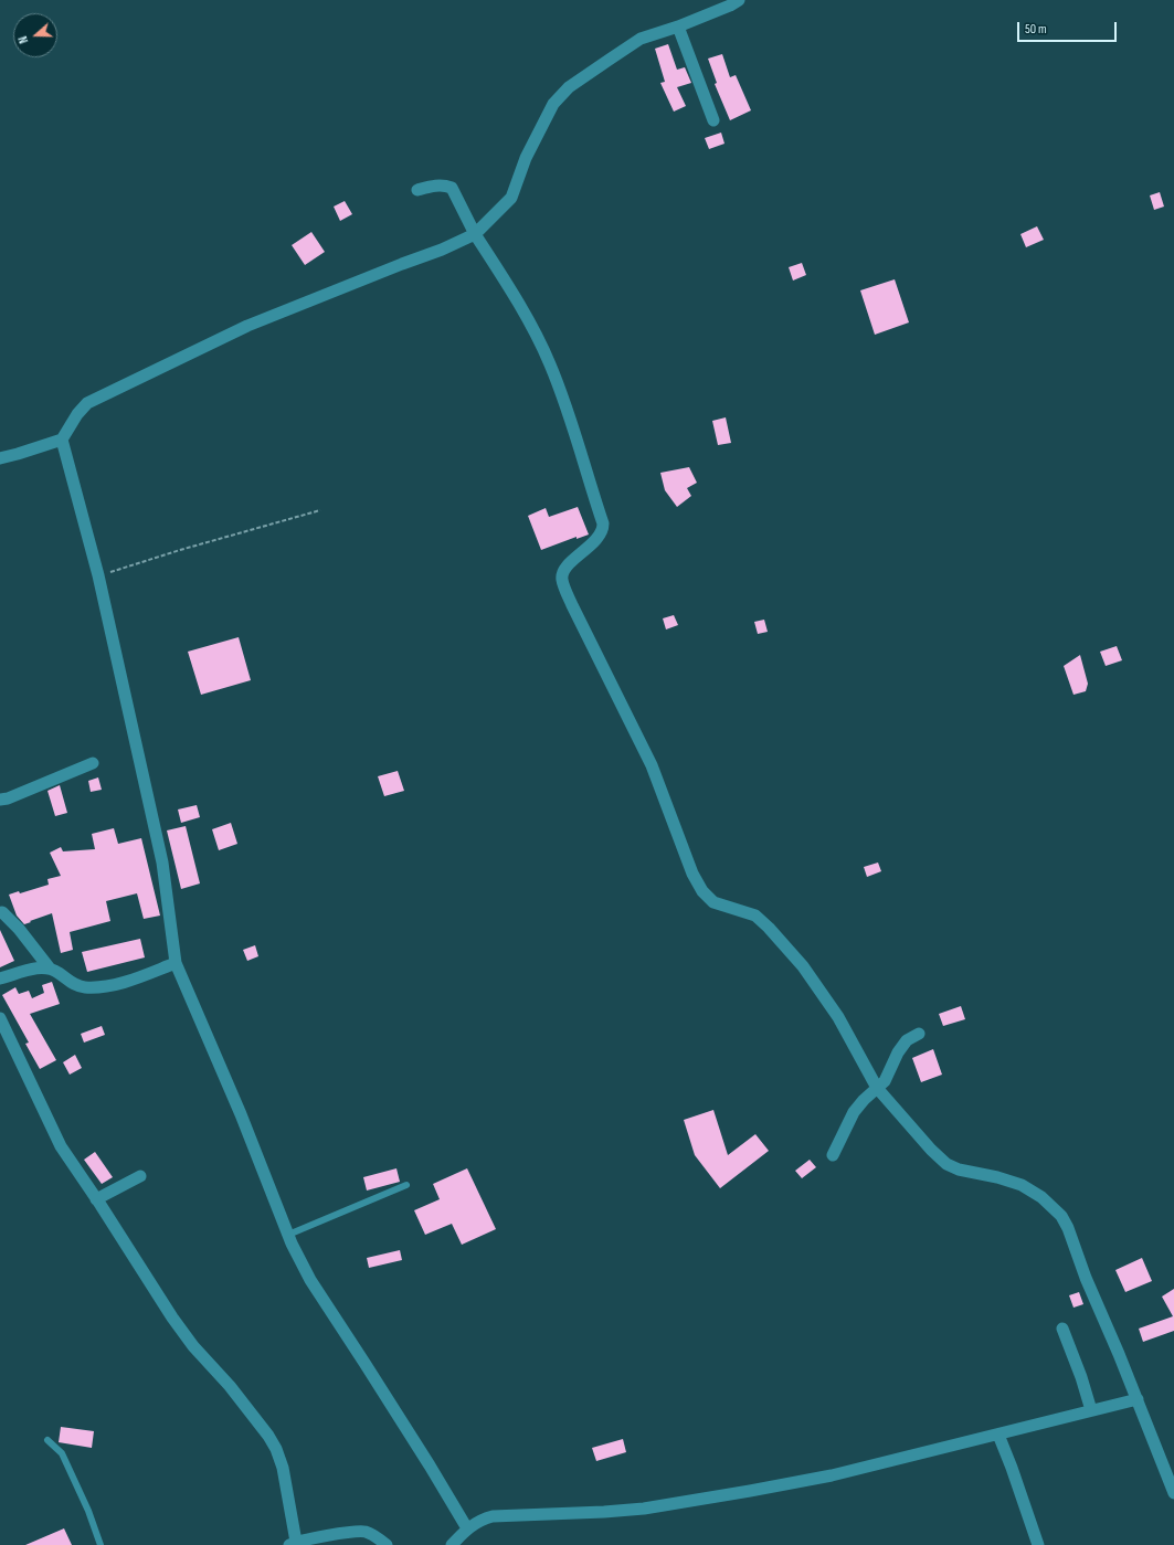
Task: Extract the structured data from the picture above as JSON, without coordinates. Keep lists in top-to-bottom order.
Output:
{
  "scale_bar": "50 m",
  "north": "left"
}
